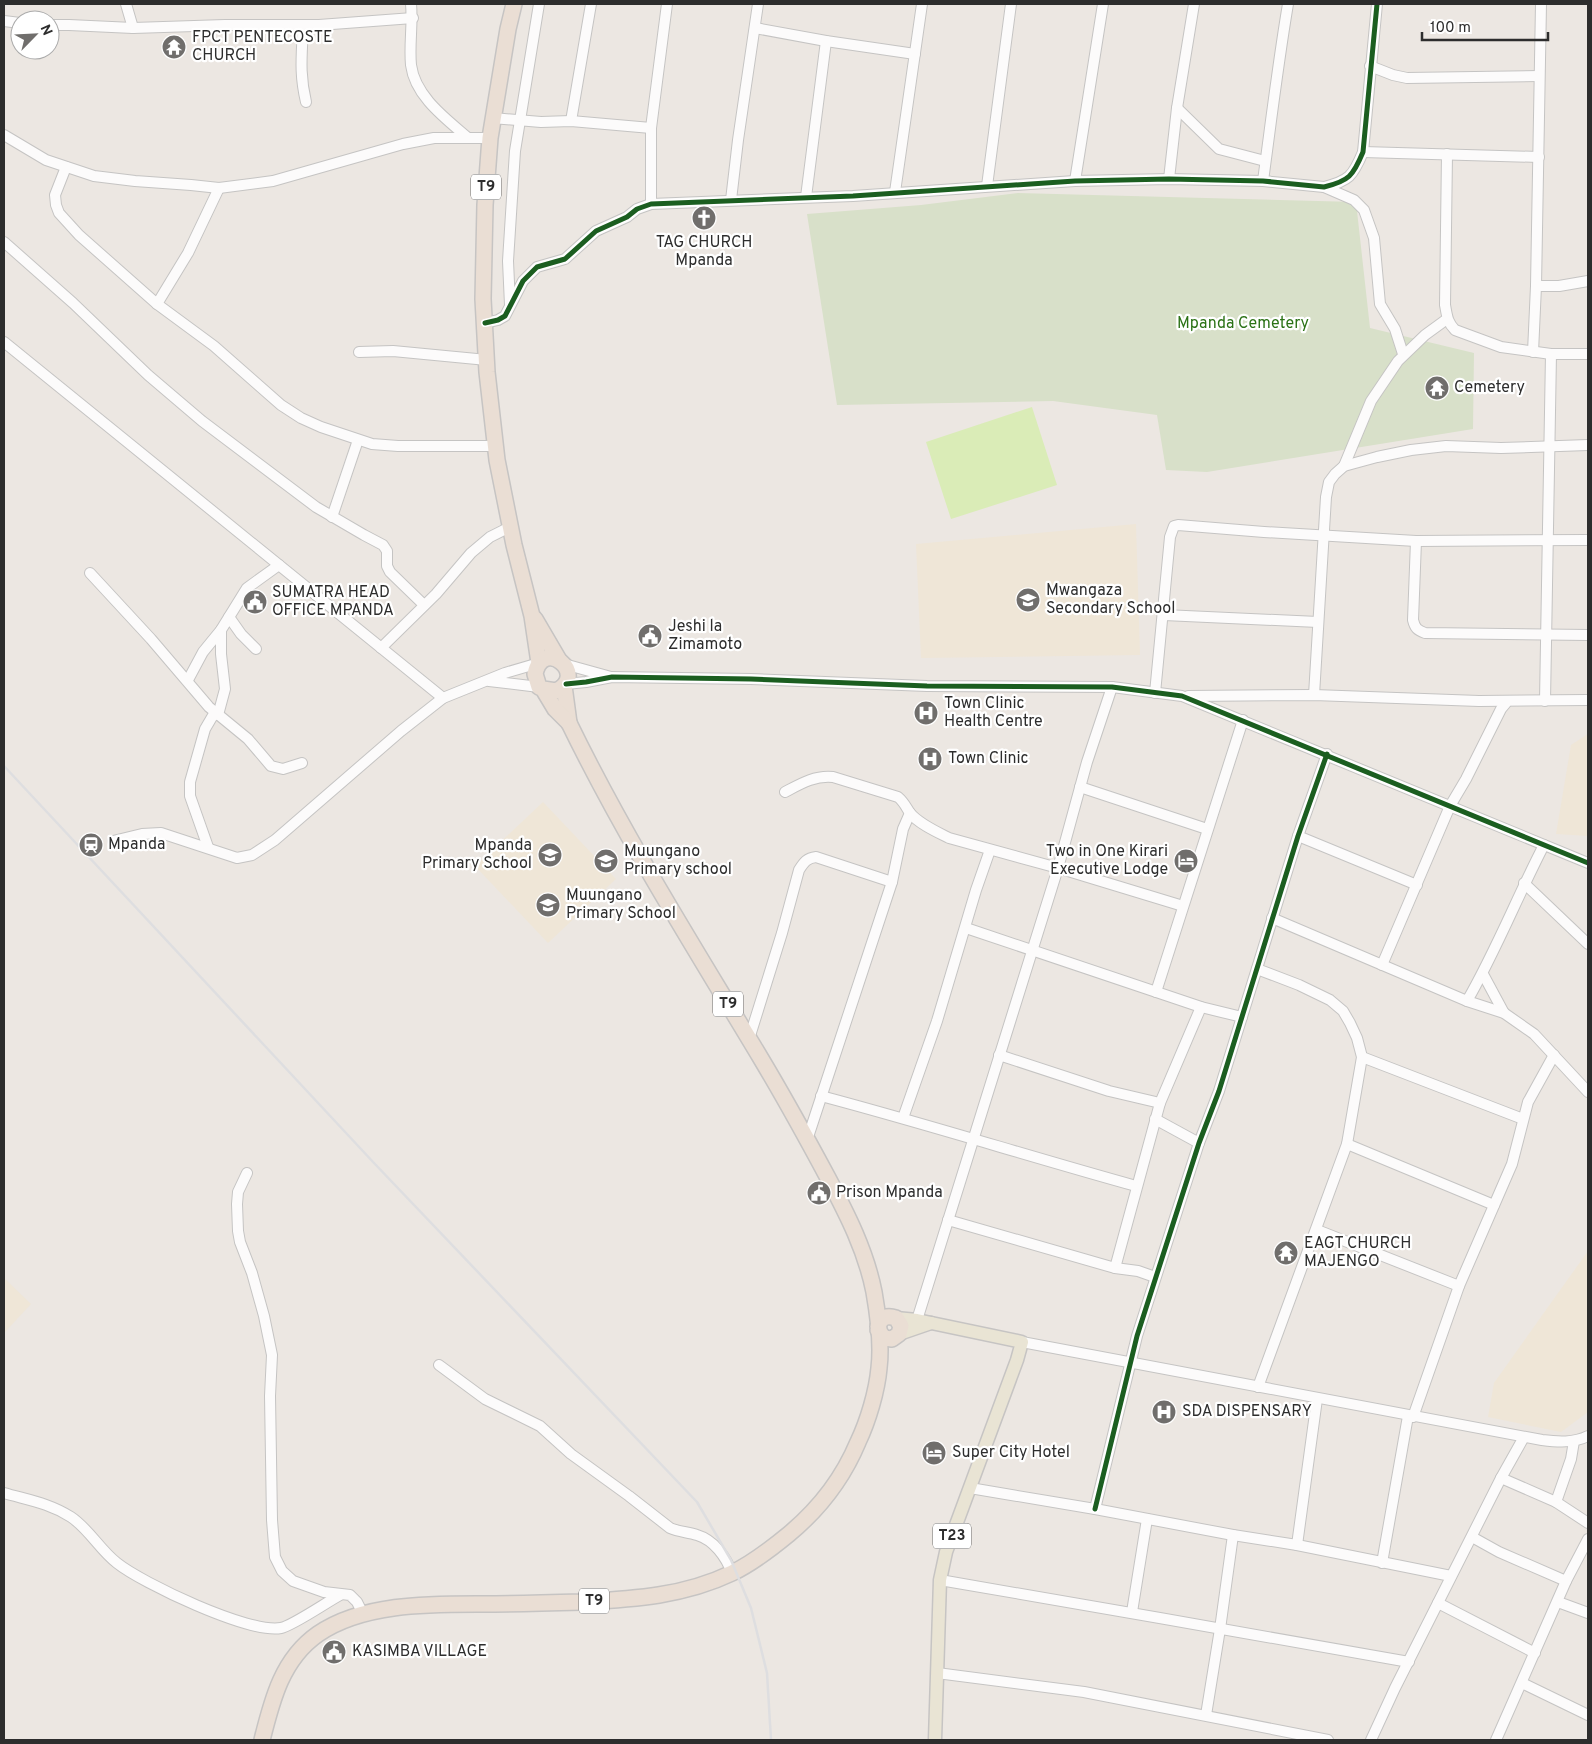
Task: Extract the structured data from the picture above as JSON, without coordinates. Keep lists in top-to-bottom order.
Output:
{
  "streets": {
    "highway": ["T9"],
    "main road": ["T23"]
  },
  "parks": ["Mpanda Cemetery"],
  "places": {
    "temple": ["FPCT PENTECOSTE CHURCH", "Cemetery", "EAGT CHURCH MAJENGO"],
    "church": ["TAG CHURCH Mpanda"],
    "school or university": [
      "Mwangaza Secondary School",
      "Mpanda Primary School",
      "Muungano Primary school",
      "Muungano Primary School"
    ],
    "public building": [
      "SUMATRA HEAD OFFICE MPANDA",
      "Jeshi la Zimamoto",
      "Prison Mpanda",
      "KASIMBA VILLAGE"
    ],
    "hospital": ["Town Clinic Health Centre", "Town Clinic", "SDA DISPENSARY"],
    "station": ["Mpanda"],
    "hotel": ["Two in One Kirari Executive Lodge", "Super City Hotel"]
  },
  "scale_bar": "100 m",
  "north": "top right"
}
